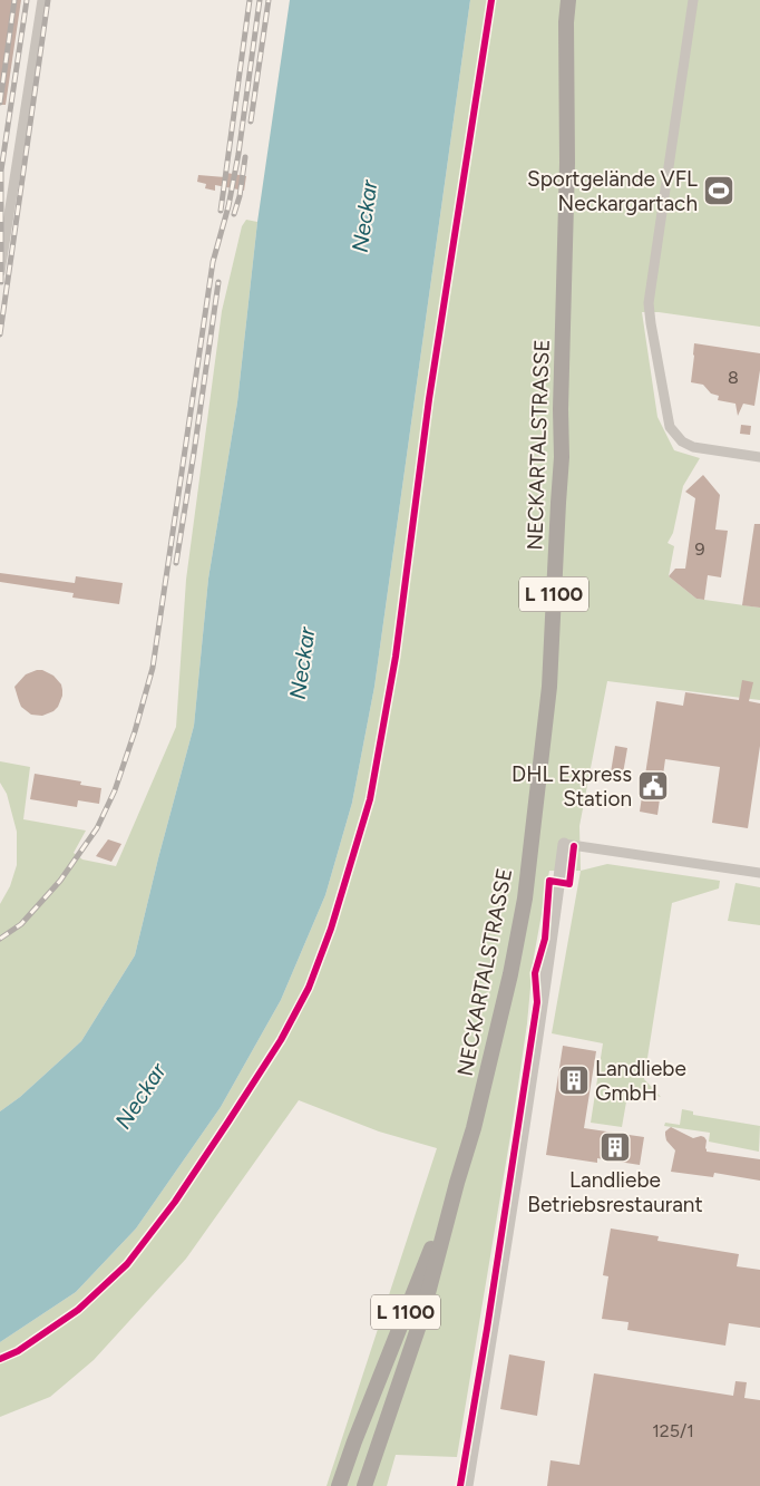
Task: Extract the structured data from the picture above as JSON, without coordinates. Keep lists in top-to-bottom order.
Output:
{
  "streets": {
    "main road": ["NECKARTALSTRASSE", "L 1100"]
  },
  "water": ["Neckar"],
  "places": {
    "sports": ["Sportgelände VFL Neckargartach"],
    "public building": ["DHL Express Station"],
    "building": ["Landliebe GmbH", "Landliebe Betriebsrestaurant"]
  },
  "house_numbers": ["8", "9", "125/1"]
}
